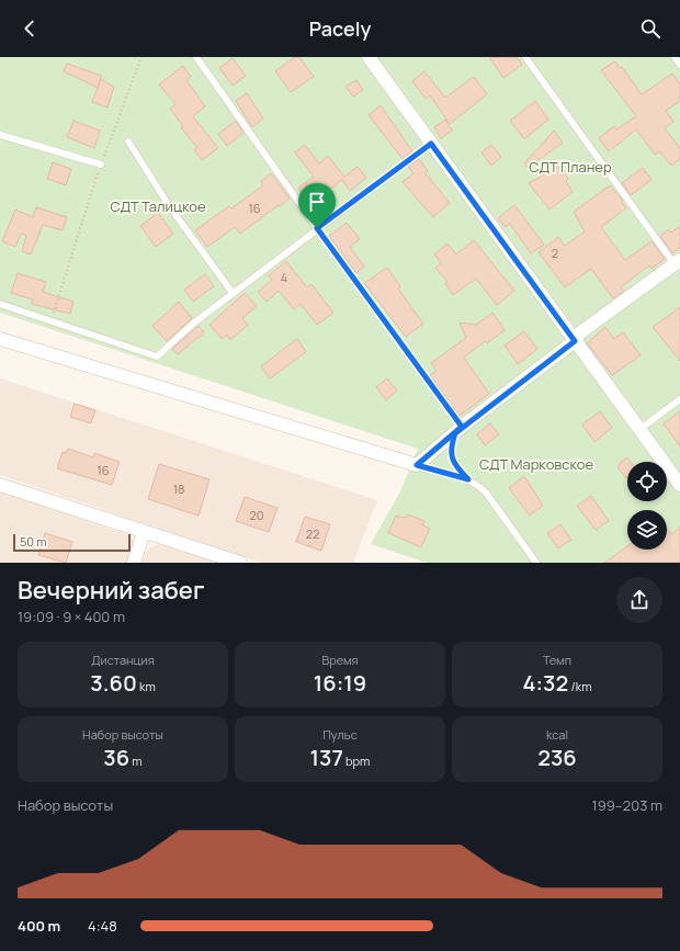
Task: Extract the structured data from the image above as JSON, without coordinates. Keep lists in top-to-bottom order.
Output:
{
  "parks": ["СДТ Планер", "СДТ Талицкое", "СДТ Марковское"],
  "house_numbers": [
    "16",
    "2",
    "4",
    "16",
    "18",
    "20",
    "22"
  ],
  "scale_bar": "50 m",
  "page": {
    "header": "Pacely",
    "scale": "50 m",
    "heading": ["Вечерний забег", "19:09 · 9 × 400 m"],
    "stats": [
      ["Дистанция", "3.60 km"],
      ["Время", "16:19"],
      ["Темп", "4:32 /km"],
      ["Набор высоты", "36 m"],
      ["Пульс", "137 bpm"],
      ["kcal", "236"]
    ],
    "chart": ["Набор высоты", "199–203 m"],
    "list": [
      {
        "name": "400 m",
        "note": "4:48"
      }
    ]
  }
}
